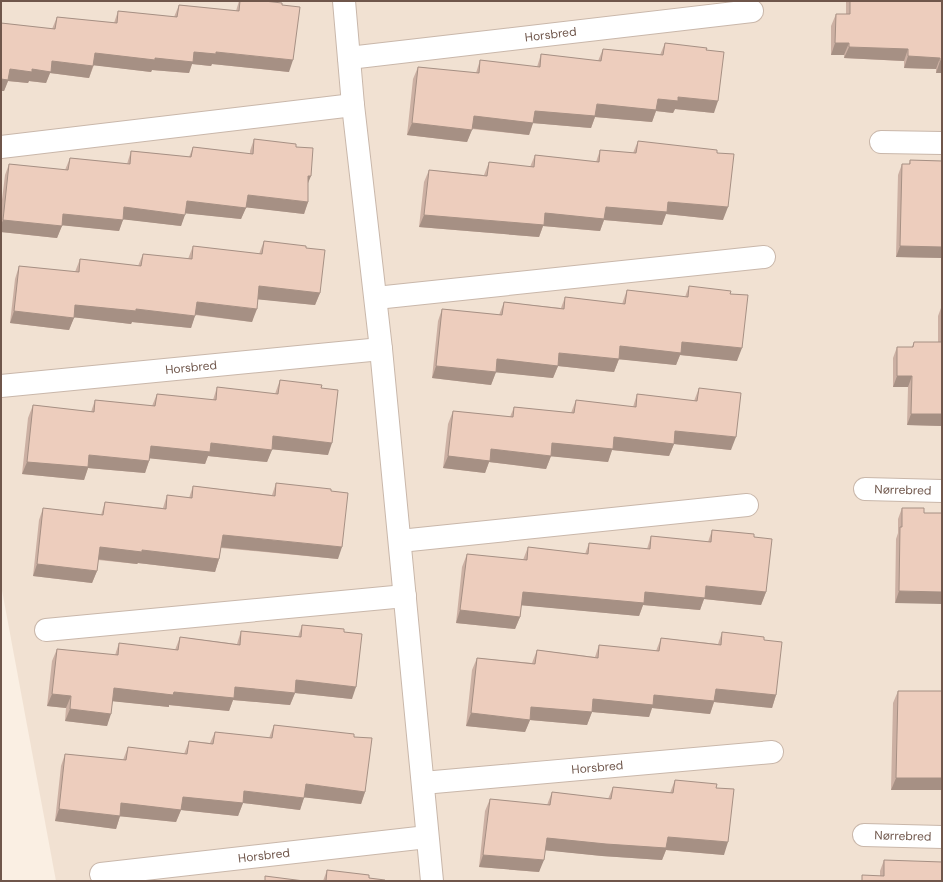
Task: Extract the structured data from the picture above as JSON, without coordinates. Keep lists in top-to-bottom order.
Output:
{
  "streets": {
    "street": ["Horsbred", "Nørrebred"]
  }
}
